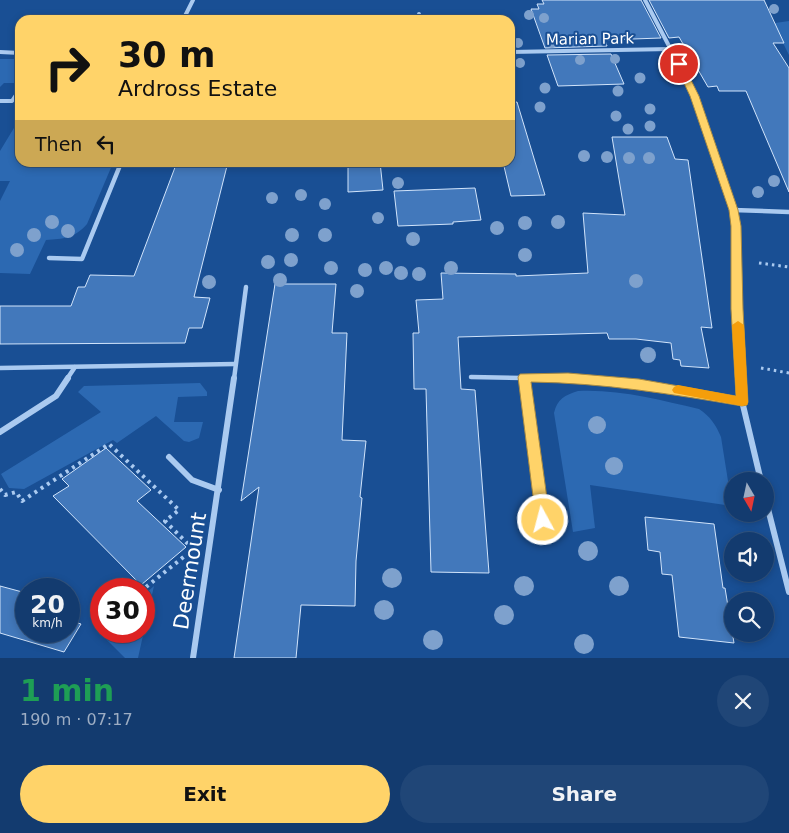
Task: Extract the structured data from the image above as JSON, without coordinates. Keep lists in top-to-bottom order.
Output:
{
  "streets": {
    "street": ["Marian Park", "Deermount"]
  },
  "north": "bottom",
  "page": {
    "turn": ["30 m", "Ardross Estate"],
    "then": "Then",
    "speed": "20 km/h",
    "limit": "30",
    "heading": ["1 min", "190 m · 07:17"],
    "buttons": ["Exit", "Share"]
  }
}
